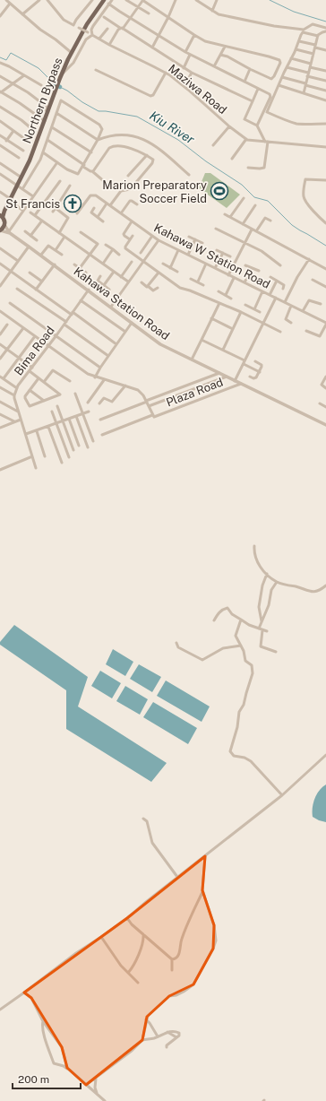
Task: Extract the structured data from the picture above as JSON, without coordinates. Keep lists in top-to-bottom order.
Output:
{
  "streets": {
    "main road": ["Northern Bypass"],
    "street": [
      "Maziwa Road",
      "Kahawa W Station Road",
      "Kahawa Station Road",
      "Bima Road",
      "Plaza Road"
    ]
  },
  "crossings": [
    ["Kahawa W Station Road", "Kahawa Station Road"],
    ["Kahawa Station Road", "Bima Road"],
    ["Kahawa Station Road", "Plaza Road"]
  ],
  "water": ["Kiu River"],
  "places": {
    "sports": ["Marion Preparatory Soccer Field"],
    "church": ["St Francis"]
  },
  "scale_bar": "200 m"
}
